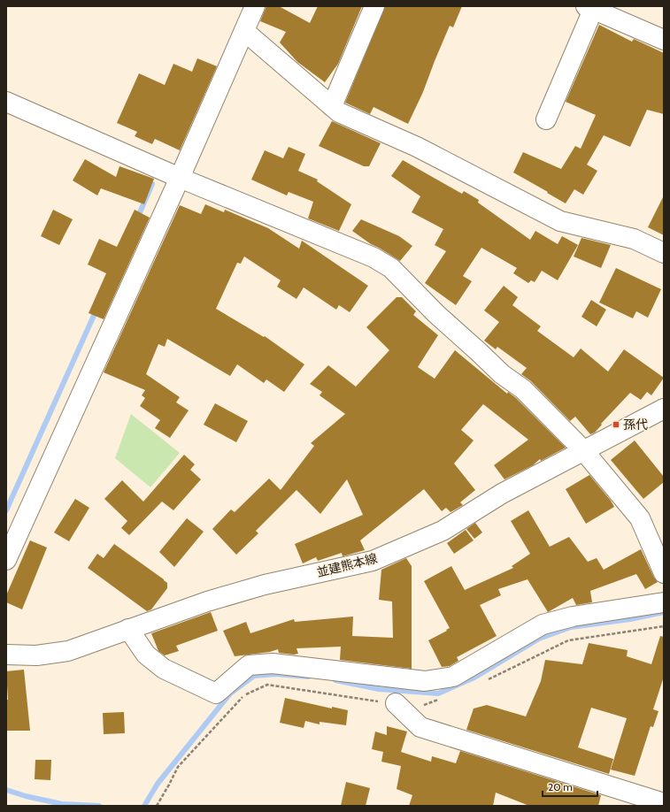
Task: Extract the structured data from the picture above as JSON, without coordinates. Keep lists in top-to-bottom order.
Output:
{
  "streets": {
    "street": ["並建熊本線"]
  },
  "places": {
    "transit": ["孫代"]
  },
  "scale_bar": "20 m"
}
